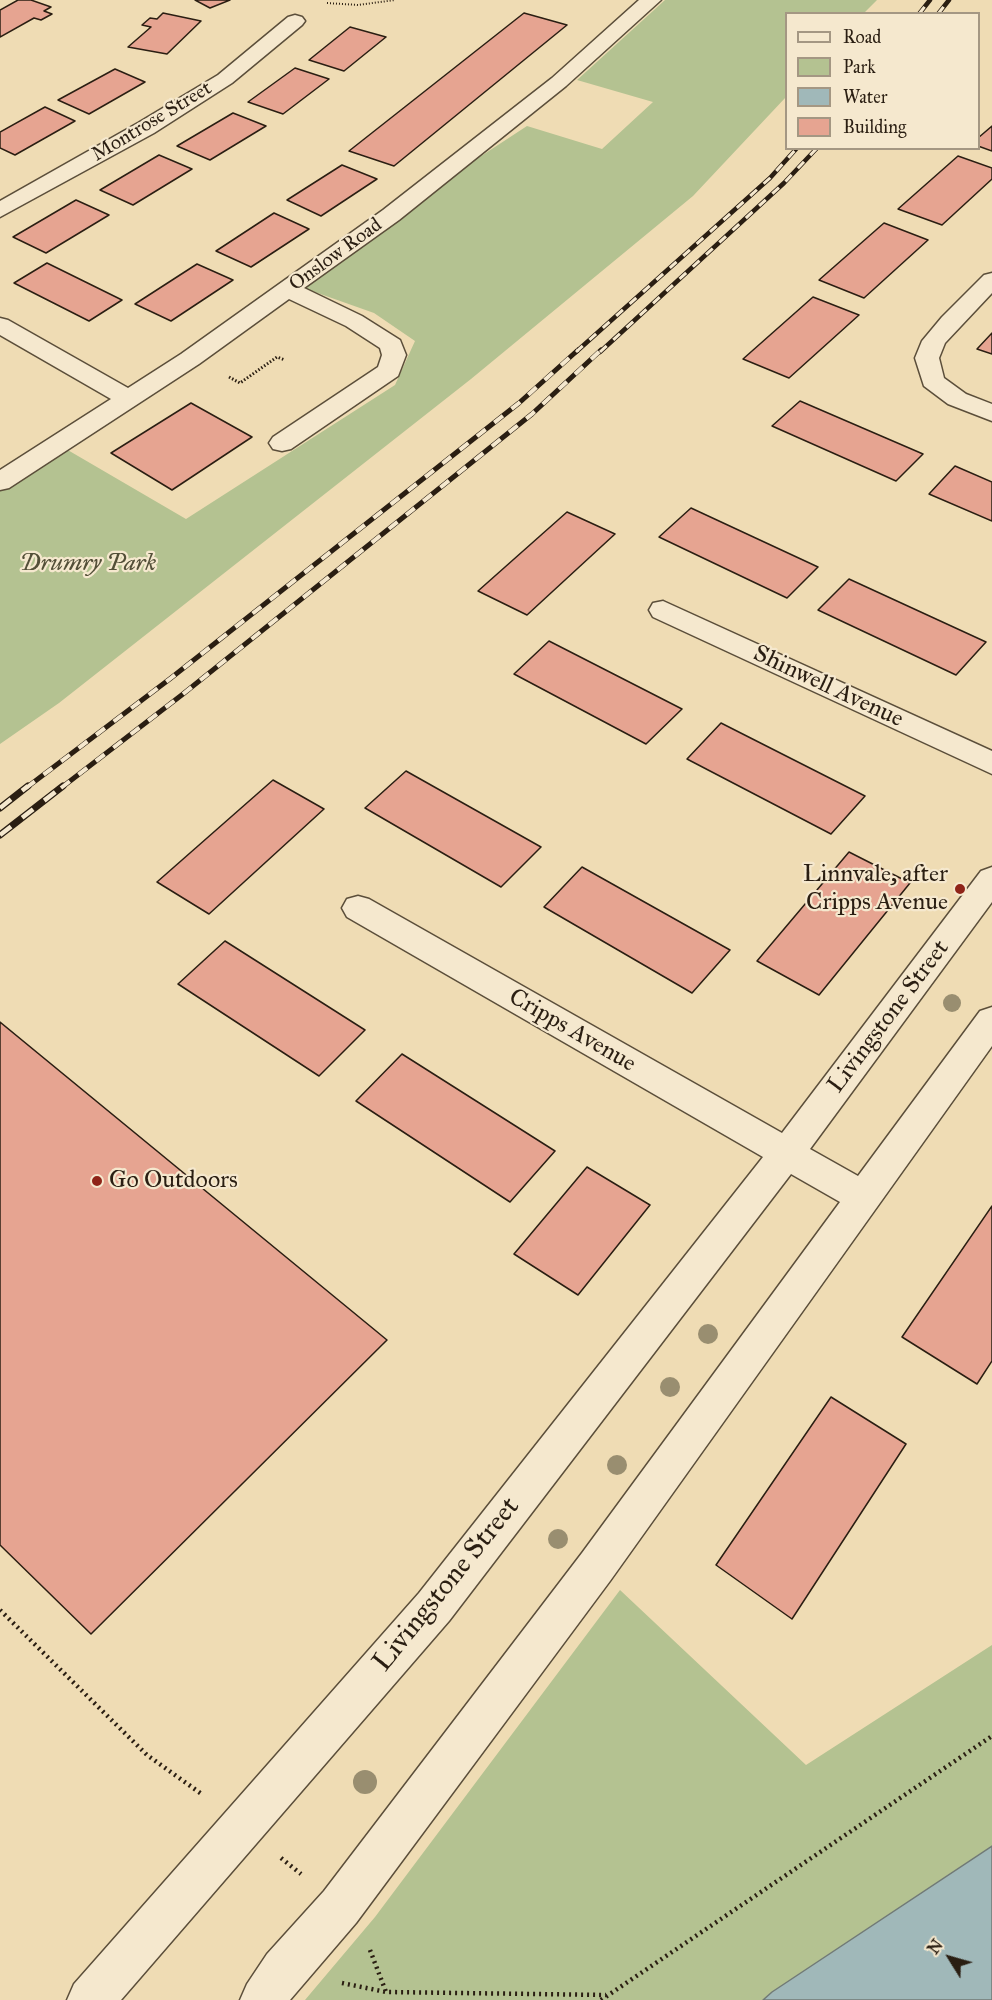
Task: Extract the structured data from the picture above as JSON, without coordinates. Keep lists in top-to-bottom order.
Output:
{
  "streets": {
    "street": [
      "Montrose Street",
      "Onslow Road",
      "Shinwell Avenue",
      "Livingstone Street",
      "Cripps Avenue"
    ]
  },
  "crossings": [
    ["Livingstone Street", "Cripps Avenue"]
  ],
  "parks": ["Drumry Park"],
  "places": ["Linnvale, after Cripps Avenue", "Go Outdoors"],
  "legend": [
    "Road",
    "Park",
    "Water",
    "Building"
  ],
  "north": "top left"
}
